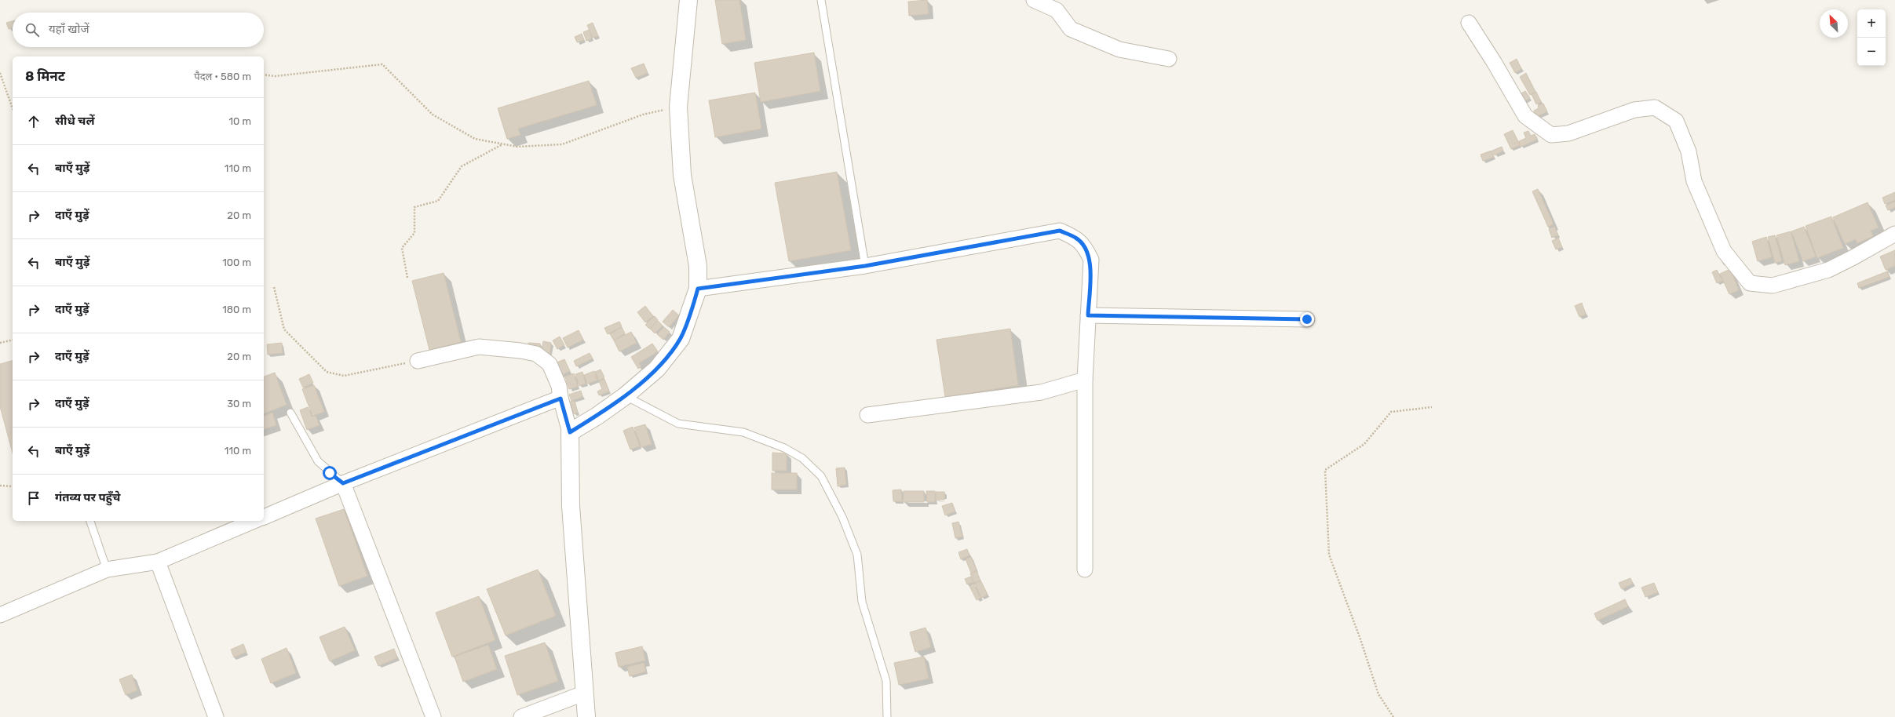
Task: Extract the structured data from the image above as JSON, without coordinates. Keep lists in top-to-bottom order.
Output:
{
  "north": "top left",
  "page": {
    "map_buttons": ["+", "−"],
    "search": "यहाँ खोजें",
    "heading": ["8 मिनट", "पैदल · 580 m"],
    "list": [
      ["सीधे चलें", "10 m"],
      ["बाएँ मुड़ें", "110 m"],
      ["दाएँ मुड़ें", "20 m"],
      ["बाएँ मुड़ें", "100 m"],
      ["दाएँ मुड़ें", "180 m"],
      ["दाएँ मुड़ें", "20 m"],
      ["दाएँ मुड़ें", "30 m"],
      ["बाएँ मुड़ें", "110 m"],
      "गंतव्य पर पहुँचे"
    ]
  }
}
